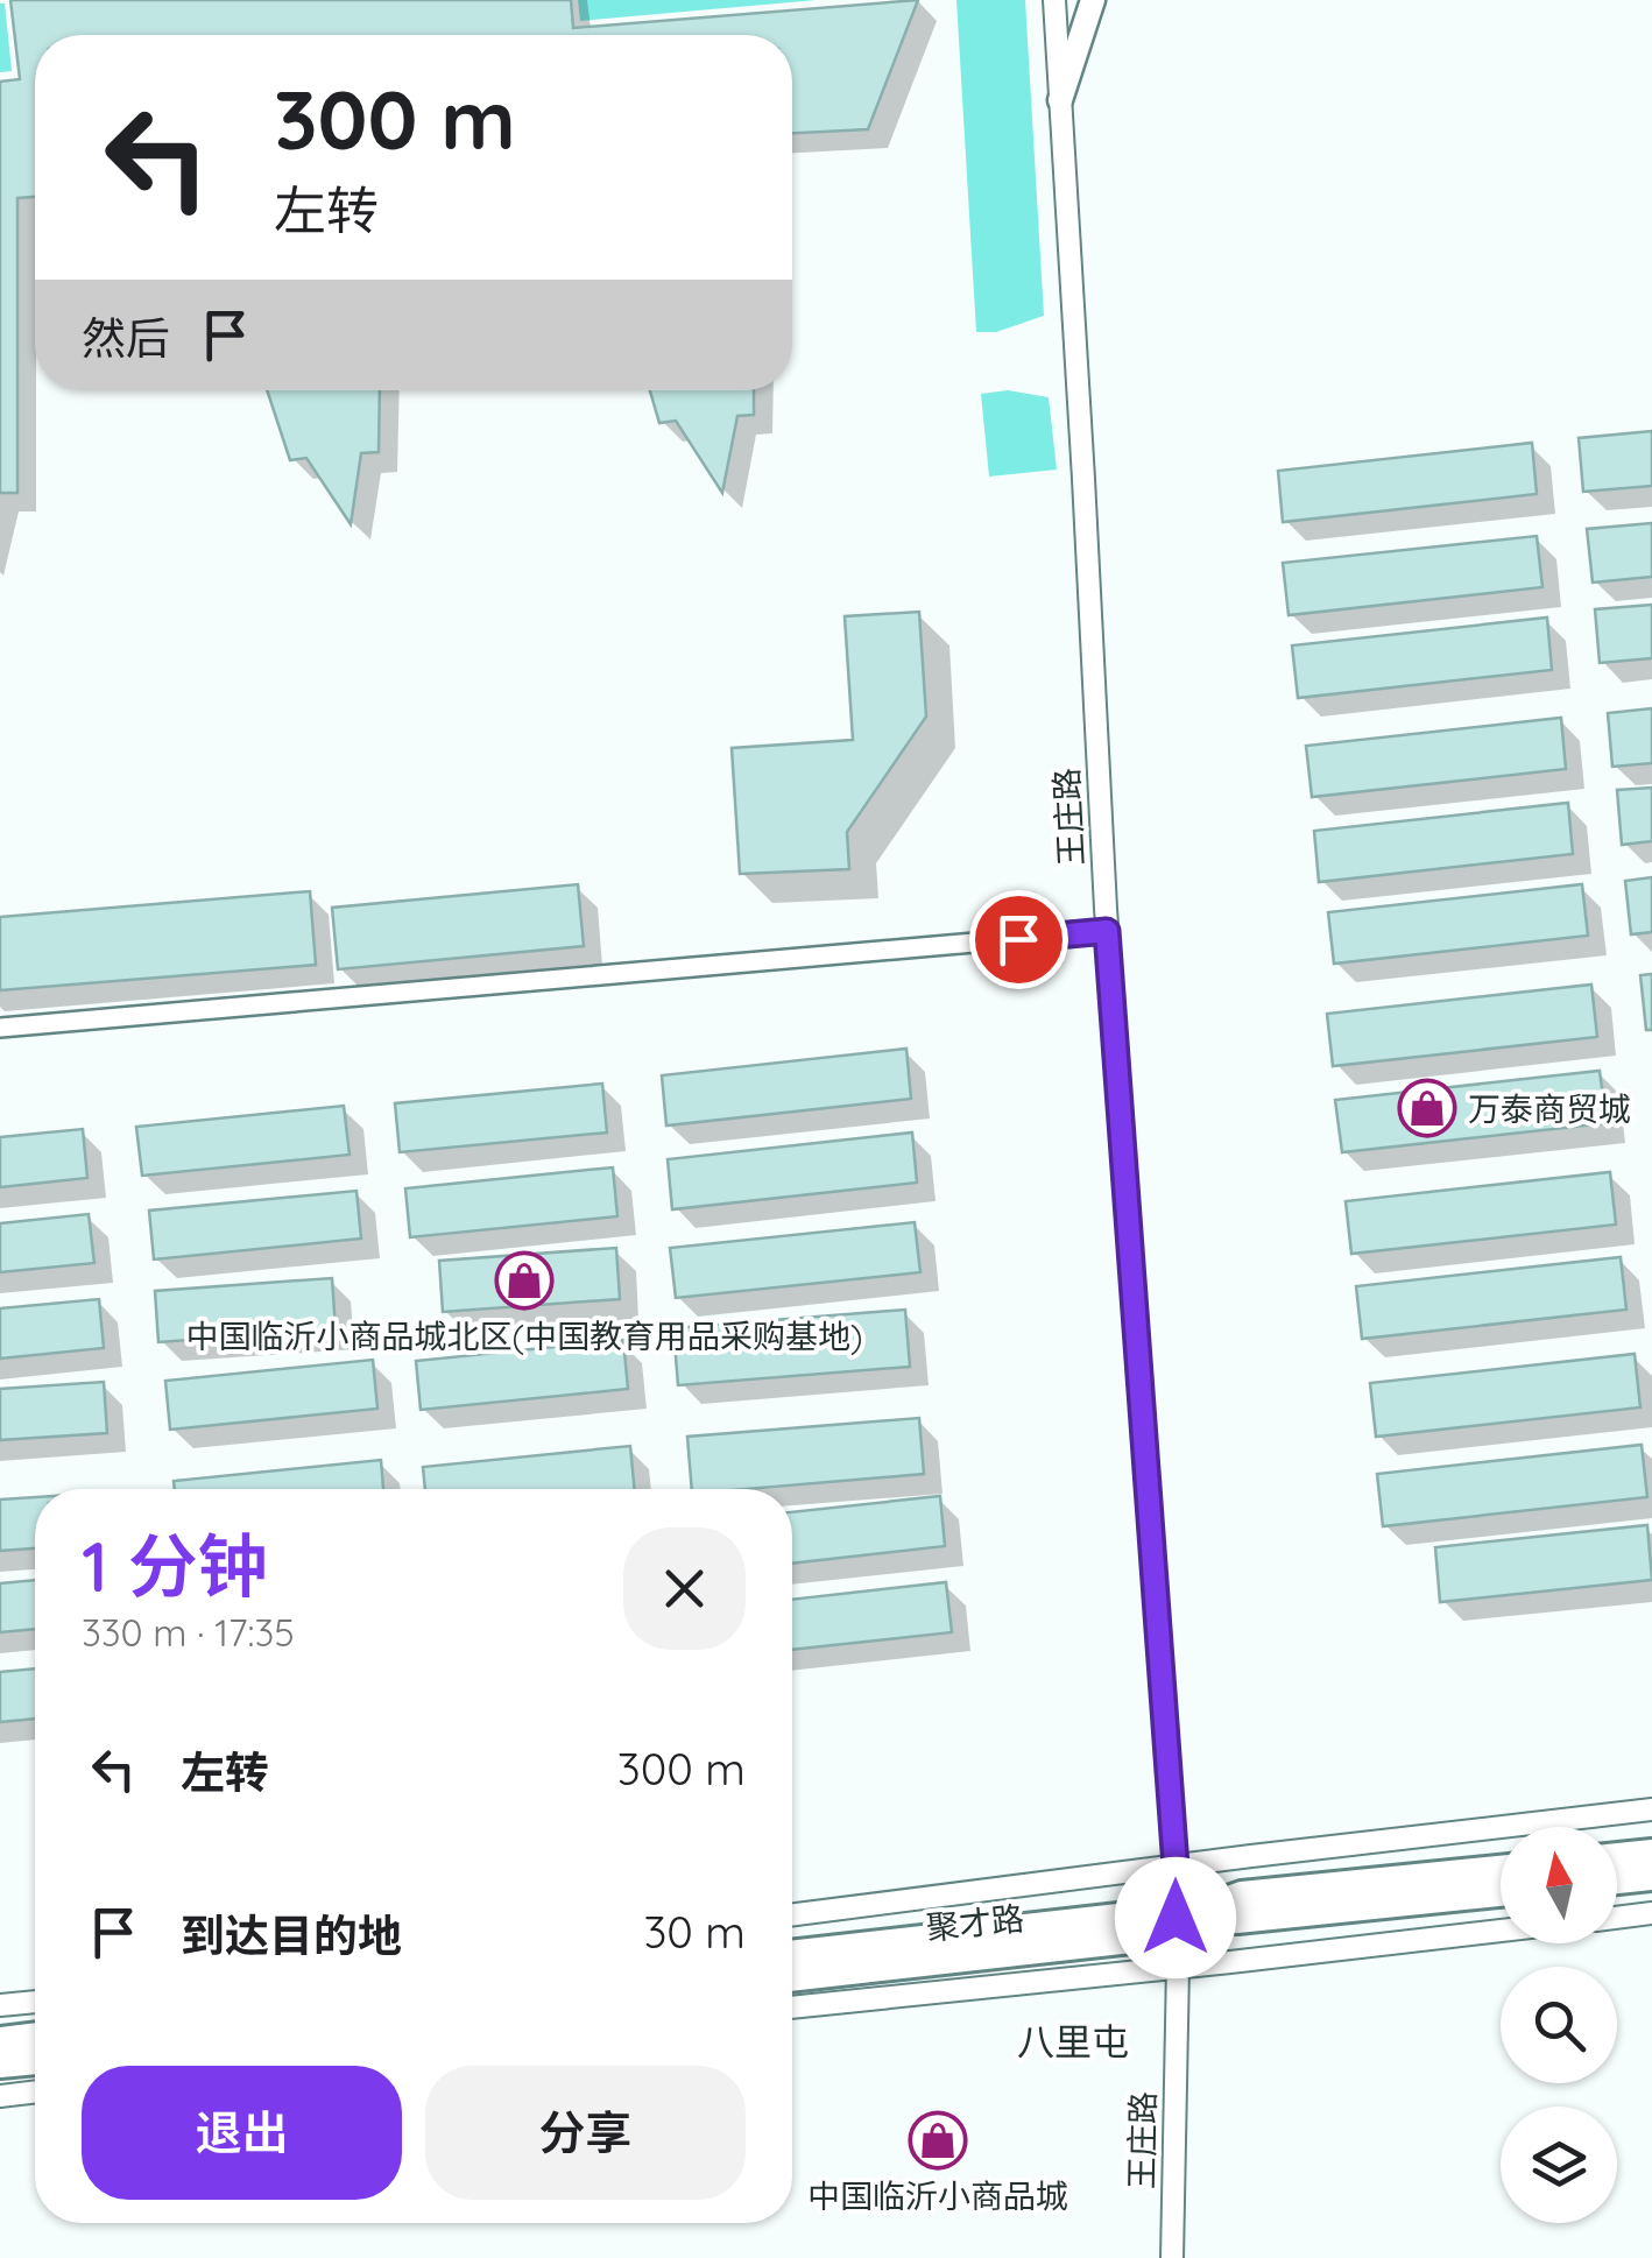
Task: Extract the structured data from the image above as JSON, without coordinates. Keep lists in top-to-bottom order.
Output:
{
  "streets": {
    "main road": ["聚才路"],
    "street": ["王庄路"]
  },
  "crossings": [
    ["王庄路", "聚才路"]
  ],
  "districts": ["八里屯"],
  "places": {
    "shop": ["万泰商贸城", "中国临沂小商品城北区(中国教育用品采购基地)", "中国临沂小商品城"]
  },
  "north": "top",
  "page": {
    "turn": ["300 m", "左转"],
    "then": "然后",
    "heading": ["1 分钟", "330 m · 17:35"],
    "list": [
      {
        "name": "左转",
        "value": "300 m"
      },
      {
        "name": "到达目的地",
        "value": "30 m"
      }
    ],
    "buttons": ["退出", "分享"]
  }
}
